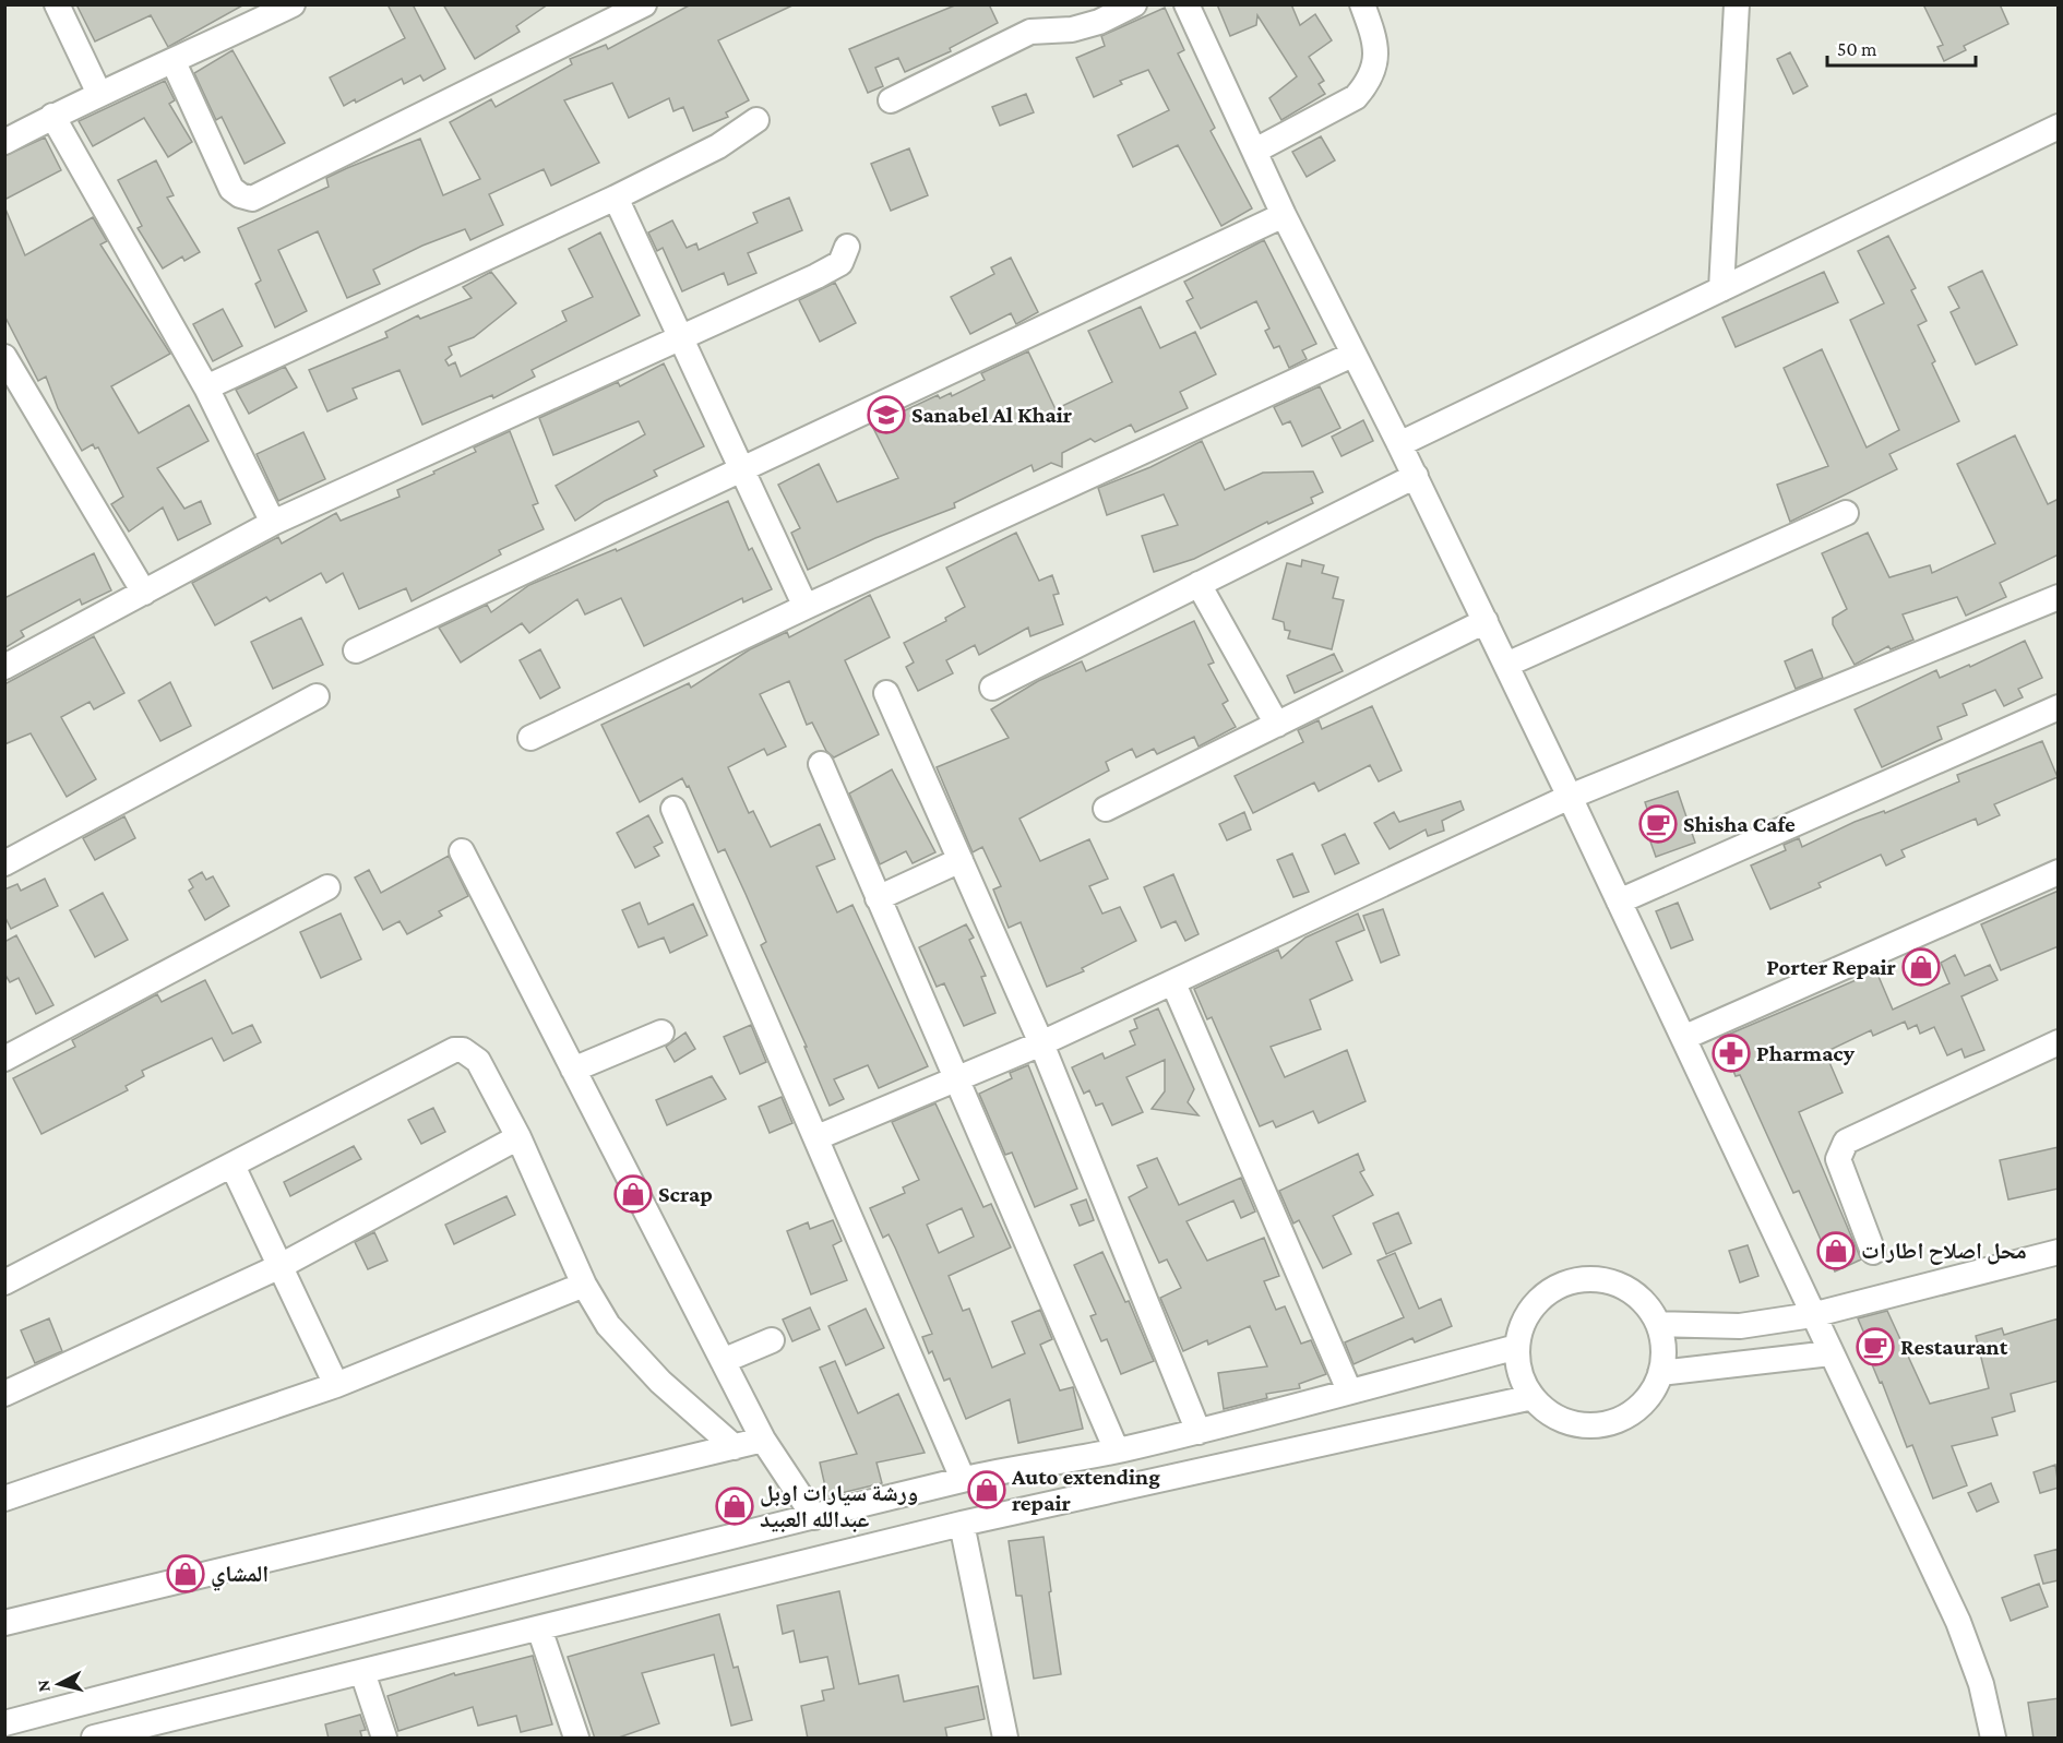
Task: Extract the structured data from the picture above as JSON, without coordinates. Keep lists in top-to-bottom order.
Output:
{
  "places": {
    "school or university": ["Sanabel Al Khair"],
    "cafe": ["Shisha Cafe", "Restaurant"],
    "shop": [
      "Porter Repair",
      "Scrap",
      "محل اصلاح اطارات",
      "Auto extending repair",
      "ورشة سيارات اوبل عبدالله العبيد",
      "المشاي"
    ],
    "pharmacy": ["Pharmacy"]
  },
  "scale_bar": "50 m",
  "north": "left"
}
